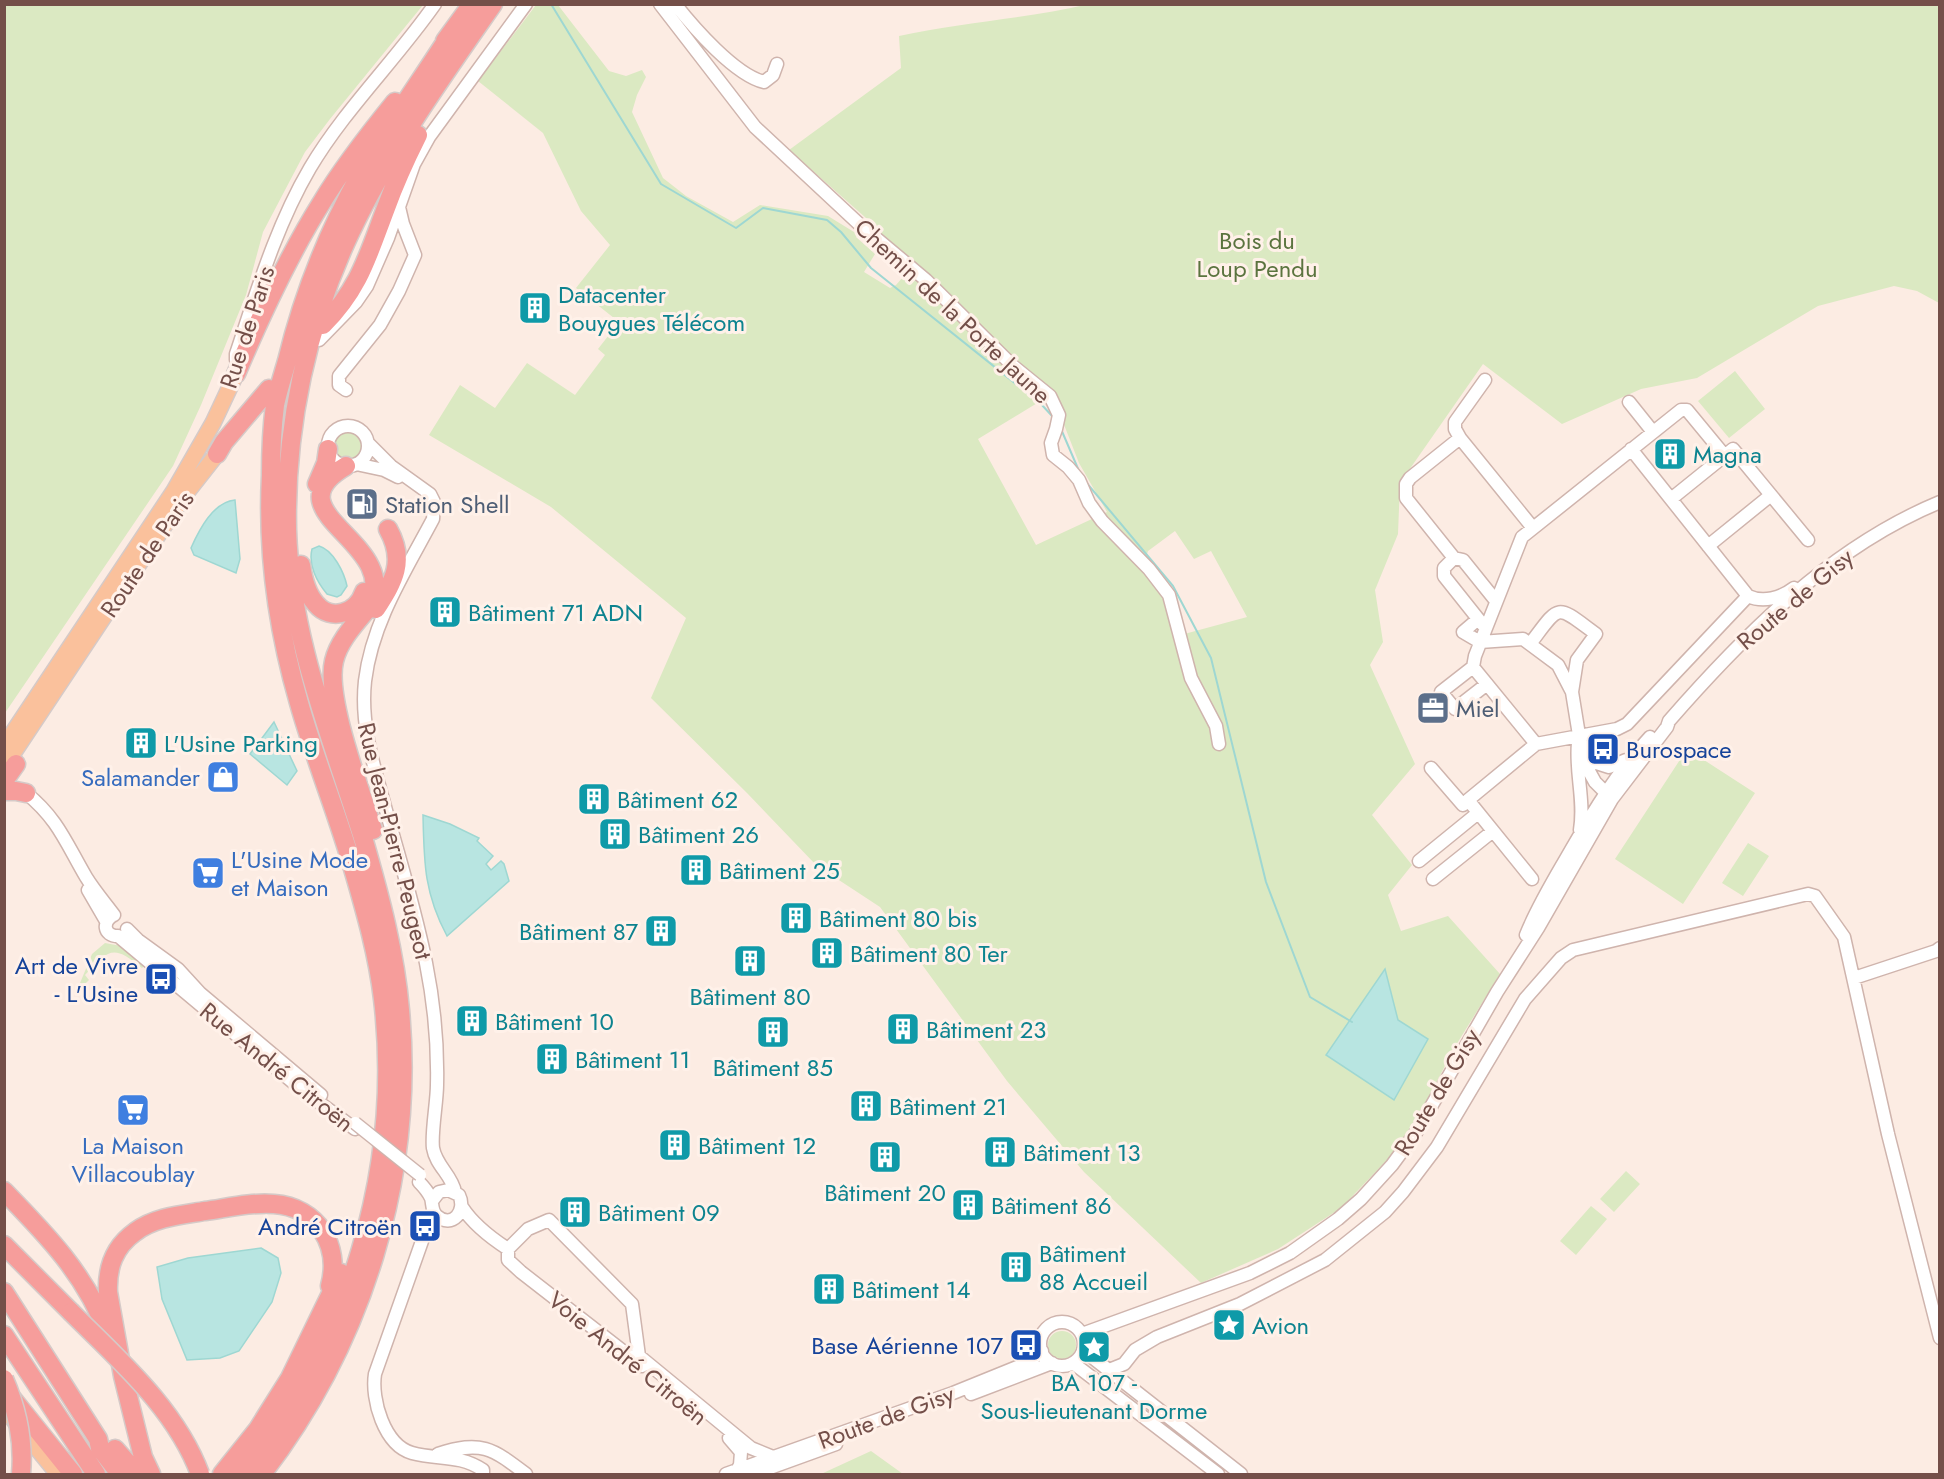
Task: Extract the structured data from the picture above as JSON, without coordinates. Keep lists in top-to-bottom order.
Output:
{
  "streets": {
    "main road": ["Rue de Paris", "Route de Paris"],
    "street": [
      "Chemin de la Porte Jaune",
      "Route de Gisy",
      "Rue Jean-Pierre Peugeot",
      "Rue André Citroën",
      "Voie André Citroën"
    ]
  },
  "crossings": [
    ["Route de Gisy", "Voie André Citroën"],
    ["Rue Jean-Pierre Peugeot", "Rue André Citroën"],
    ["Rue André Citroën", "Voie André Citroën"]
  ],
  "parks": ["Bois du Loup Pendu"],
  "places": {
    "building": [
      "Datacenter Bouygues Télécom",
      "Magna",
      "Bâtiment 71 ADN",
      "L'Usine Parking",
      "Bâtiment 62",
      "Bâtiment 26",
      "Bâtiment 25",
      "Bâtiment 80 bis",
      "Bâtiment 87",
      "Bâtiment 80 Ter",
      "Bâtiment 80",
      "Bâtiment 10",
      "Bâtiment 23",
      "Bâtiment 85",
      "Bâtiment 11",
      "Bâtiment 21",
      "Bâtiment 12",
      "Bâtiment 13",
      "Bâtiment 20",
      "Bâtiment 86",
      "Bâtiment 09",
      "Bâtiment 88 Accueil",
      "Bâtiment 14"
    ],
    "fuel station": ["Station Shell"],
    "office": ["Miel"],
    "bus stop": [
      "Burospace",
      "Art de Vivre - L'Usine",
      "André Citroën",
      "Base Aérienne 107"
    ],
    "shop": ["Salamander"],
    "supermarket": ["L'Usine Mode et Maison", "La Maison Villacoublay"],
    "place": ["Avion", "BA 107 - Sous-lieutenant Dorme"]
  }
}
